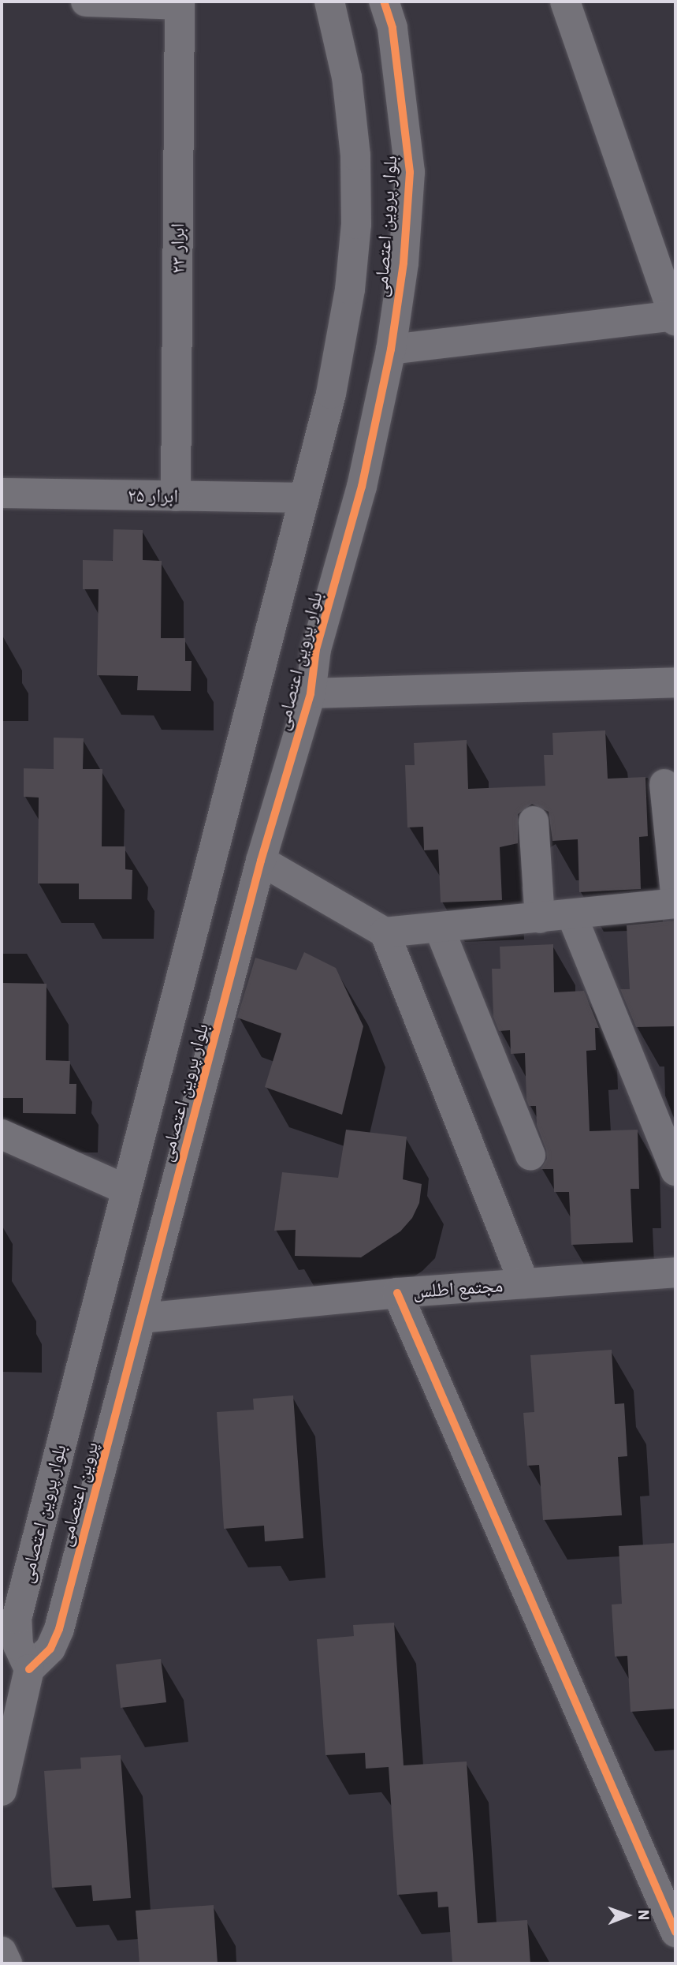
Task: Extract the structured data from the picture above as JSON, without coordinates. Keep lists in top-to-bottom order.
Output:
{
  "streets": {
    "street": [
      "بلوار پروین اعتصامی",
      "ابرار ۲۳",
      "ابرار ۲۵",
      "مجتمع اطلس",
      "پروین اعتصامی"
    ]
  },
  "crossings": [
    ["بلوار پروین اعتصامی", "ابرار ۲۵"],
    ["بلوار پروین اعتصامی", "مجتمع اطلس"],
    ["بلوار پروین اعتصامی", "پروین اعتصامی"],
    ["ابرار ۲۳", "ابرار ۲۵"],
    ["مجتمع اطلس", "پروین اعتصامی"]
  ],
  "north": "right"
}
